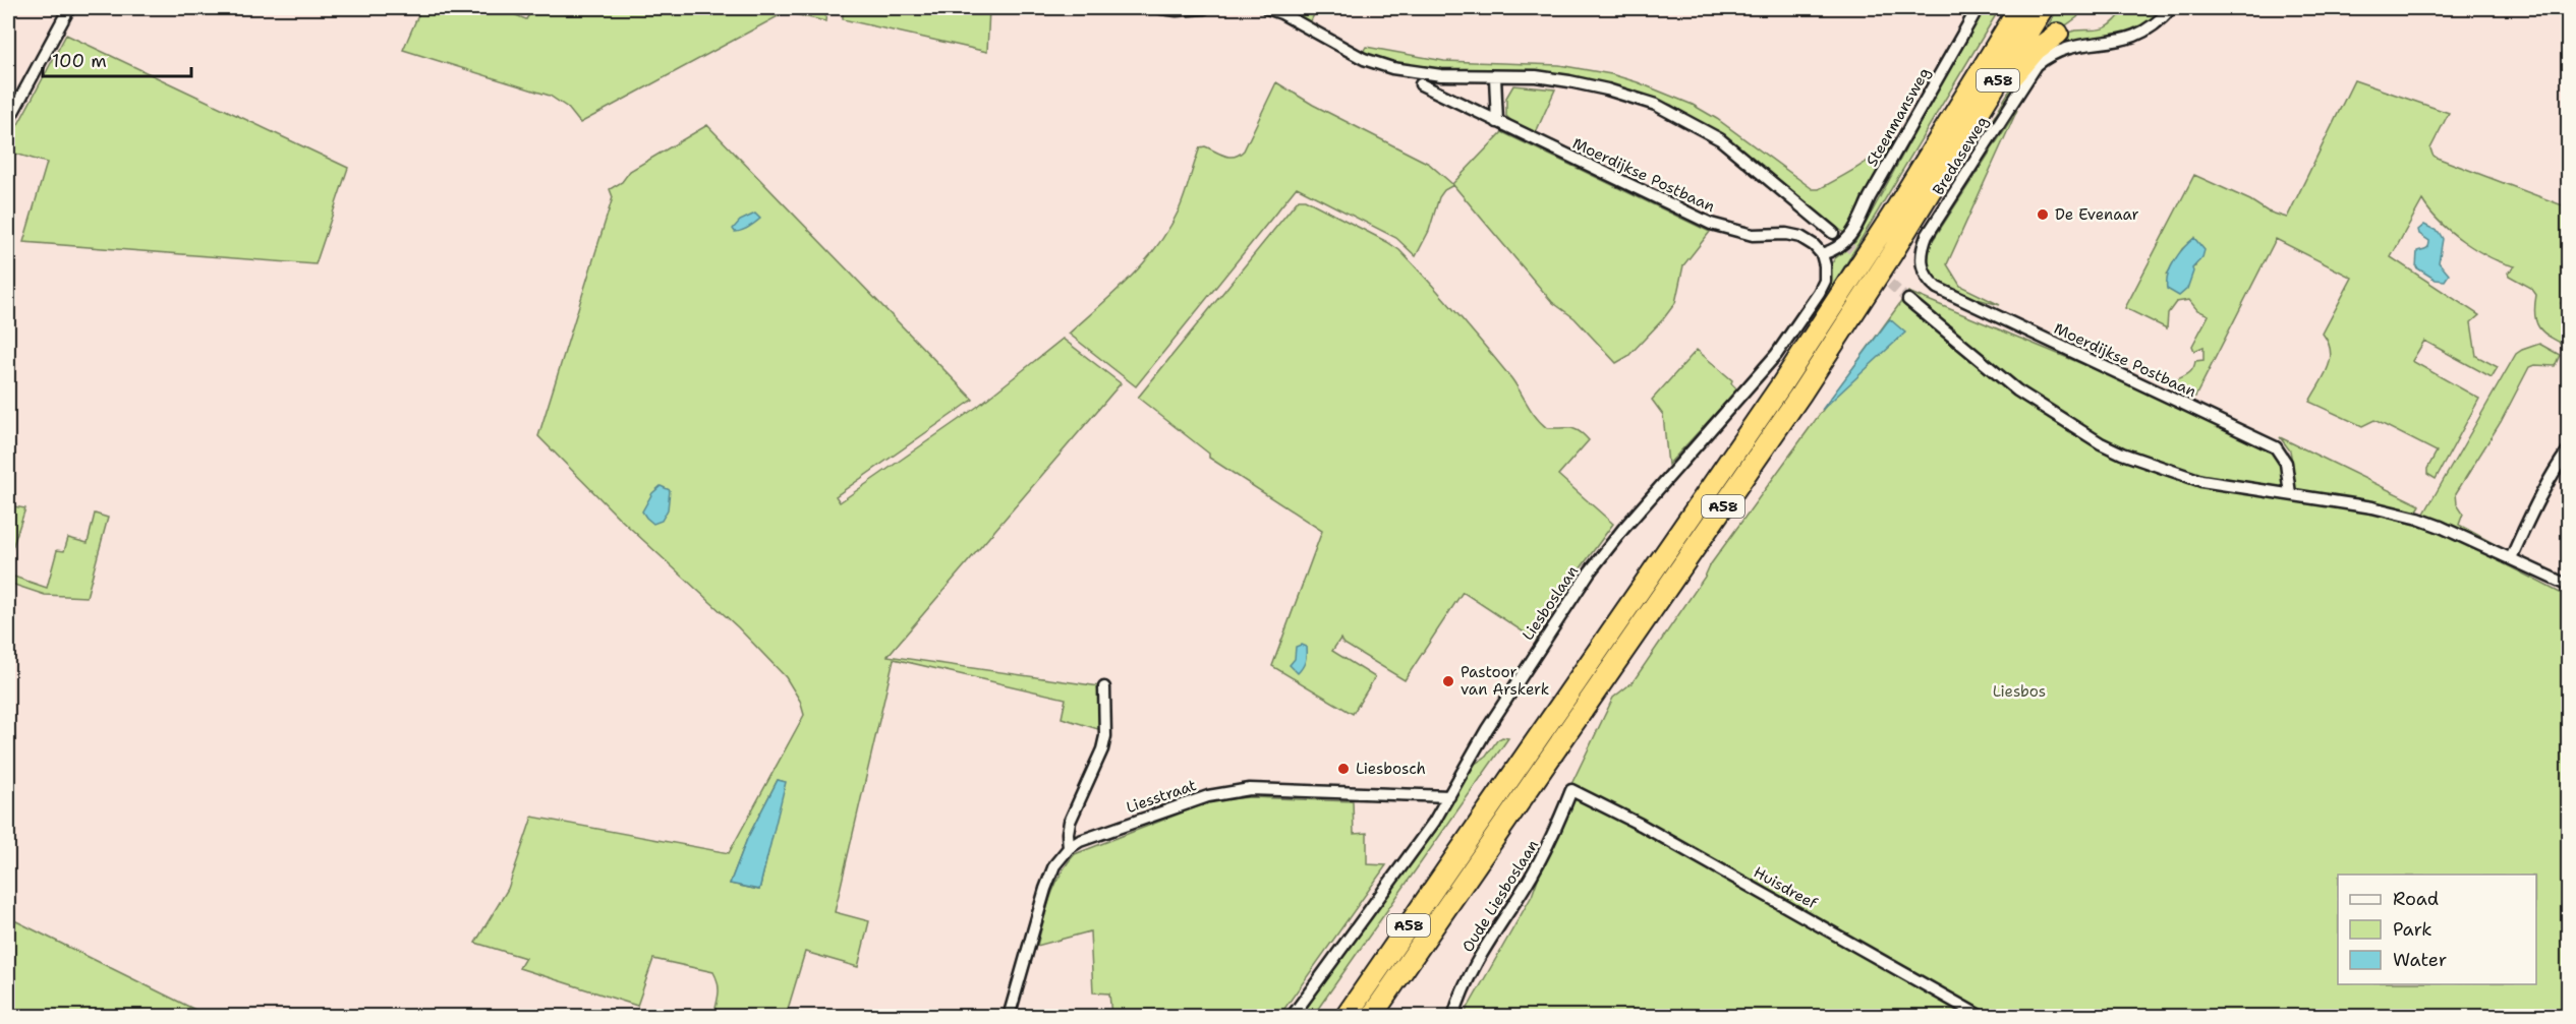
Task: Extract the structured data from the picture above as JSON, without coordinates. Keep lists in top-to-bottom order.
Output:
{
  "streets": {
    "highway": ["A58"],
    "street": [
      "Steenmansweg",
      "Bredaseweg",
      "Moerdijkse Postbaan",
      "Liesboslaan",
      "Liesstraat",
      "Huisdreef",
      "Oude Liesboslaan"
    ]
  },
  "crossings": [
    ["Steenmansweg", "Moerdijkse Postbaan"],
    ["Steenmansweg", "Liesboslaan"],
    ["Bredaseweg", "Moerdijkse Postbaan"],
    ["Moerdijkse Postbaan", "Liesboslaan"],
    ["Liesboslaan", "Liesstraat"],
    ["Huisdreef", "Oude Liesboslaan"]
  ],
  "parks": ["Liesbos"],
  "places": ["De Evenaar", "Pastoor van Arskerk", "Liesbosch"],
  "legend": ["Road", "Park", "Water"],
  "scale_bar": "100 m"
}
